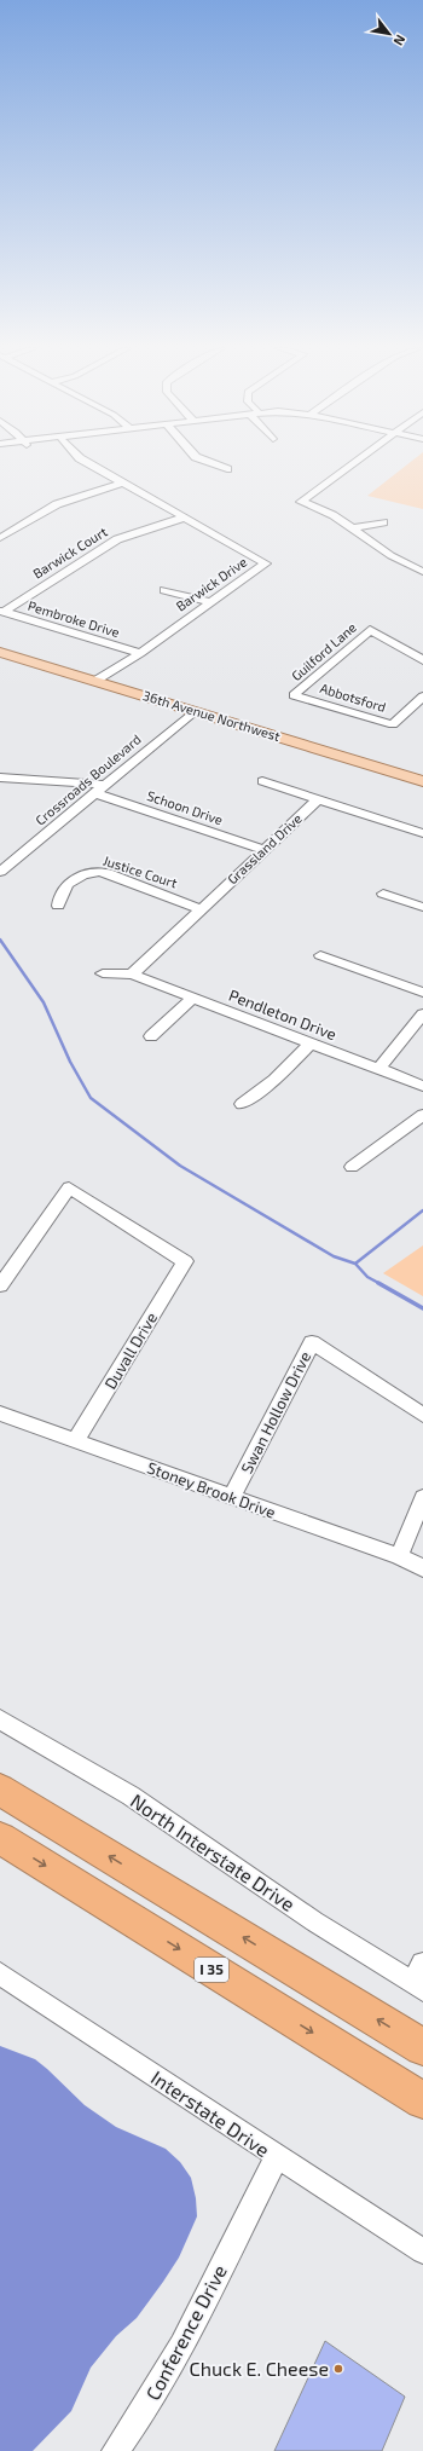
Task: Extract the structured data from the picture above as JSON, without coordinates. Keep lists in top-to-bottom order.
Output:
{
  "streets": {
    "highway": ["I 35"],
    "main road": ["36th Avenue Northwest"],
    "street": [
      "Barwick Court",
      "Barwick Drive",
      "Pembroke Drive",
      "Guilford Lane",
      "Abbotsford",
      "Crossroads Boulevard",
      "Schoon Drive",
      "Grassland Drive",
      "Justice Court",
      "Pendleton Drive",
      "Duvall Drive",
      "Swan Hollow Drive",
      "Stoney Brook Drive",
      "North Interstate Drive",
      "Interstate Drive",
      "Conference Drive"
    ]
  },
  "crossings": [
    ["Barwick Court", "Barwick Drive"],
    ["Barwick Court", "Pembroke Drive"],
    ["Barwick Drive", "Pembroke Drive"],
    ["Barwick Drive", "36th Avenue Northwest"],
    ["Guilford Lane", "Abbotsford"],
    ["36th Avenue Northwest", "Crossroads Boulevard"],
    ["Crossroads Boulevard", "Schoon Drive"],
    ["Schoon Drive", "Grassland Drive"],
    ["Grassland Drive", "Justice Court"],
    ["Grassland Drive", "Pendleton Drive"],
    ["Duvall Drive", "Stoney Brook Drive"],
    ["Swan Hollow Drive", "Stoney Brook Drive"],
    ["Interstate Drive", "Conference Drive"]
  ],
  "places": ["Chuck E. Cheese"],
  "north": "bottom right"
}
